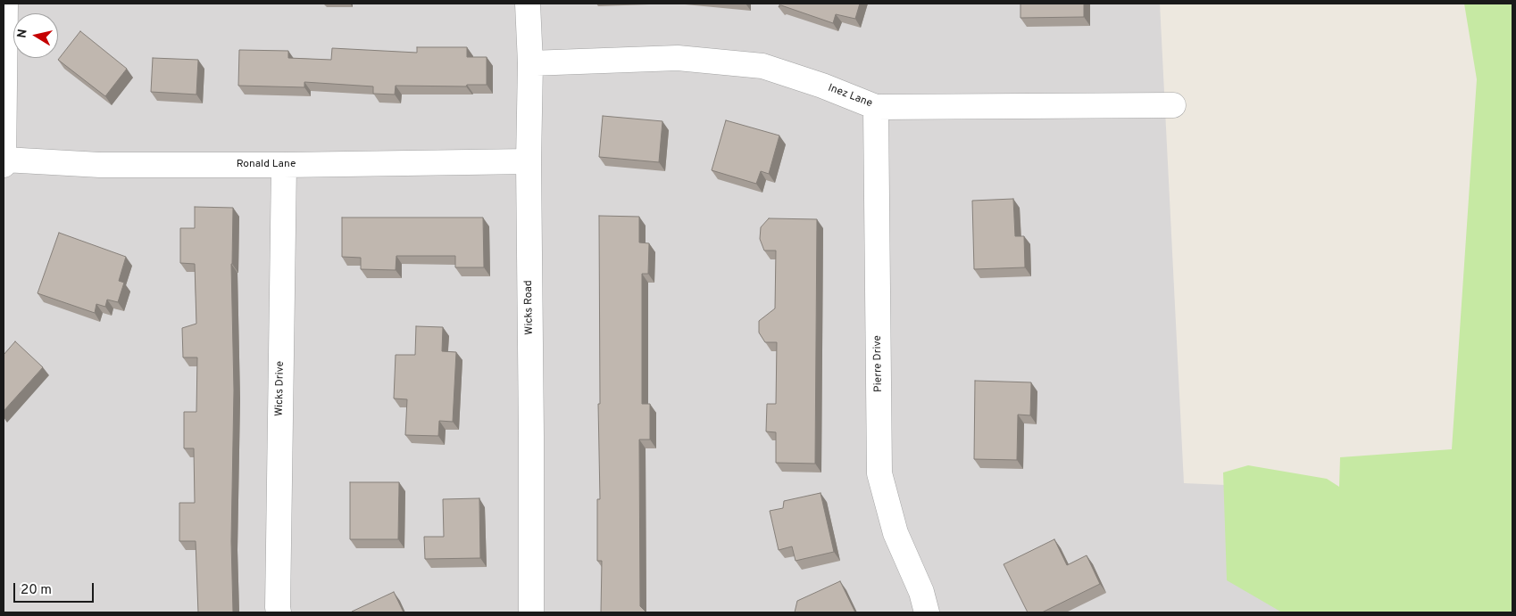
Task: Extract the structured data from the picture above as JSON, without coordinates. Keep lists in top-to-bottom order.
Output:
{
  "streets": {
    "street": [
      "Inez Lane",
      "Ronald Lane",
      "Wicks Road",
      "Pierre Drive",
      "Wicks Drive"
    ]
  },
  "crossings": [
    ["Inez Lane", "Wicks Road"],
    ["Inez Lane", "Pierre Drive"],
    ["Ronald Lane", "Wicks Road"],
    ["Ronald Lane", "Wicks Drive"]
  ],
  "scale_bar": "20 m",
  "north": "left"
}
